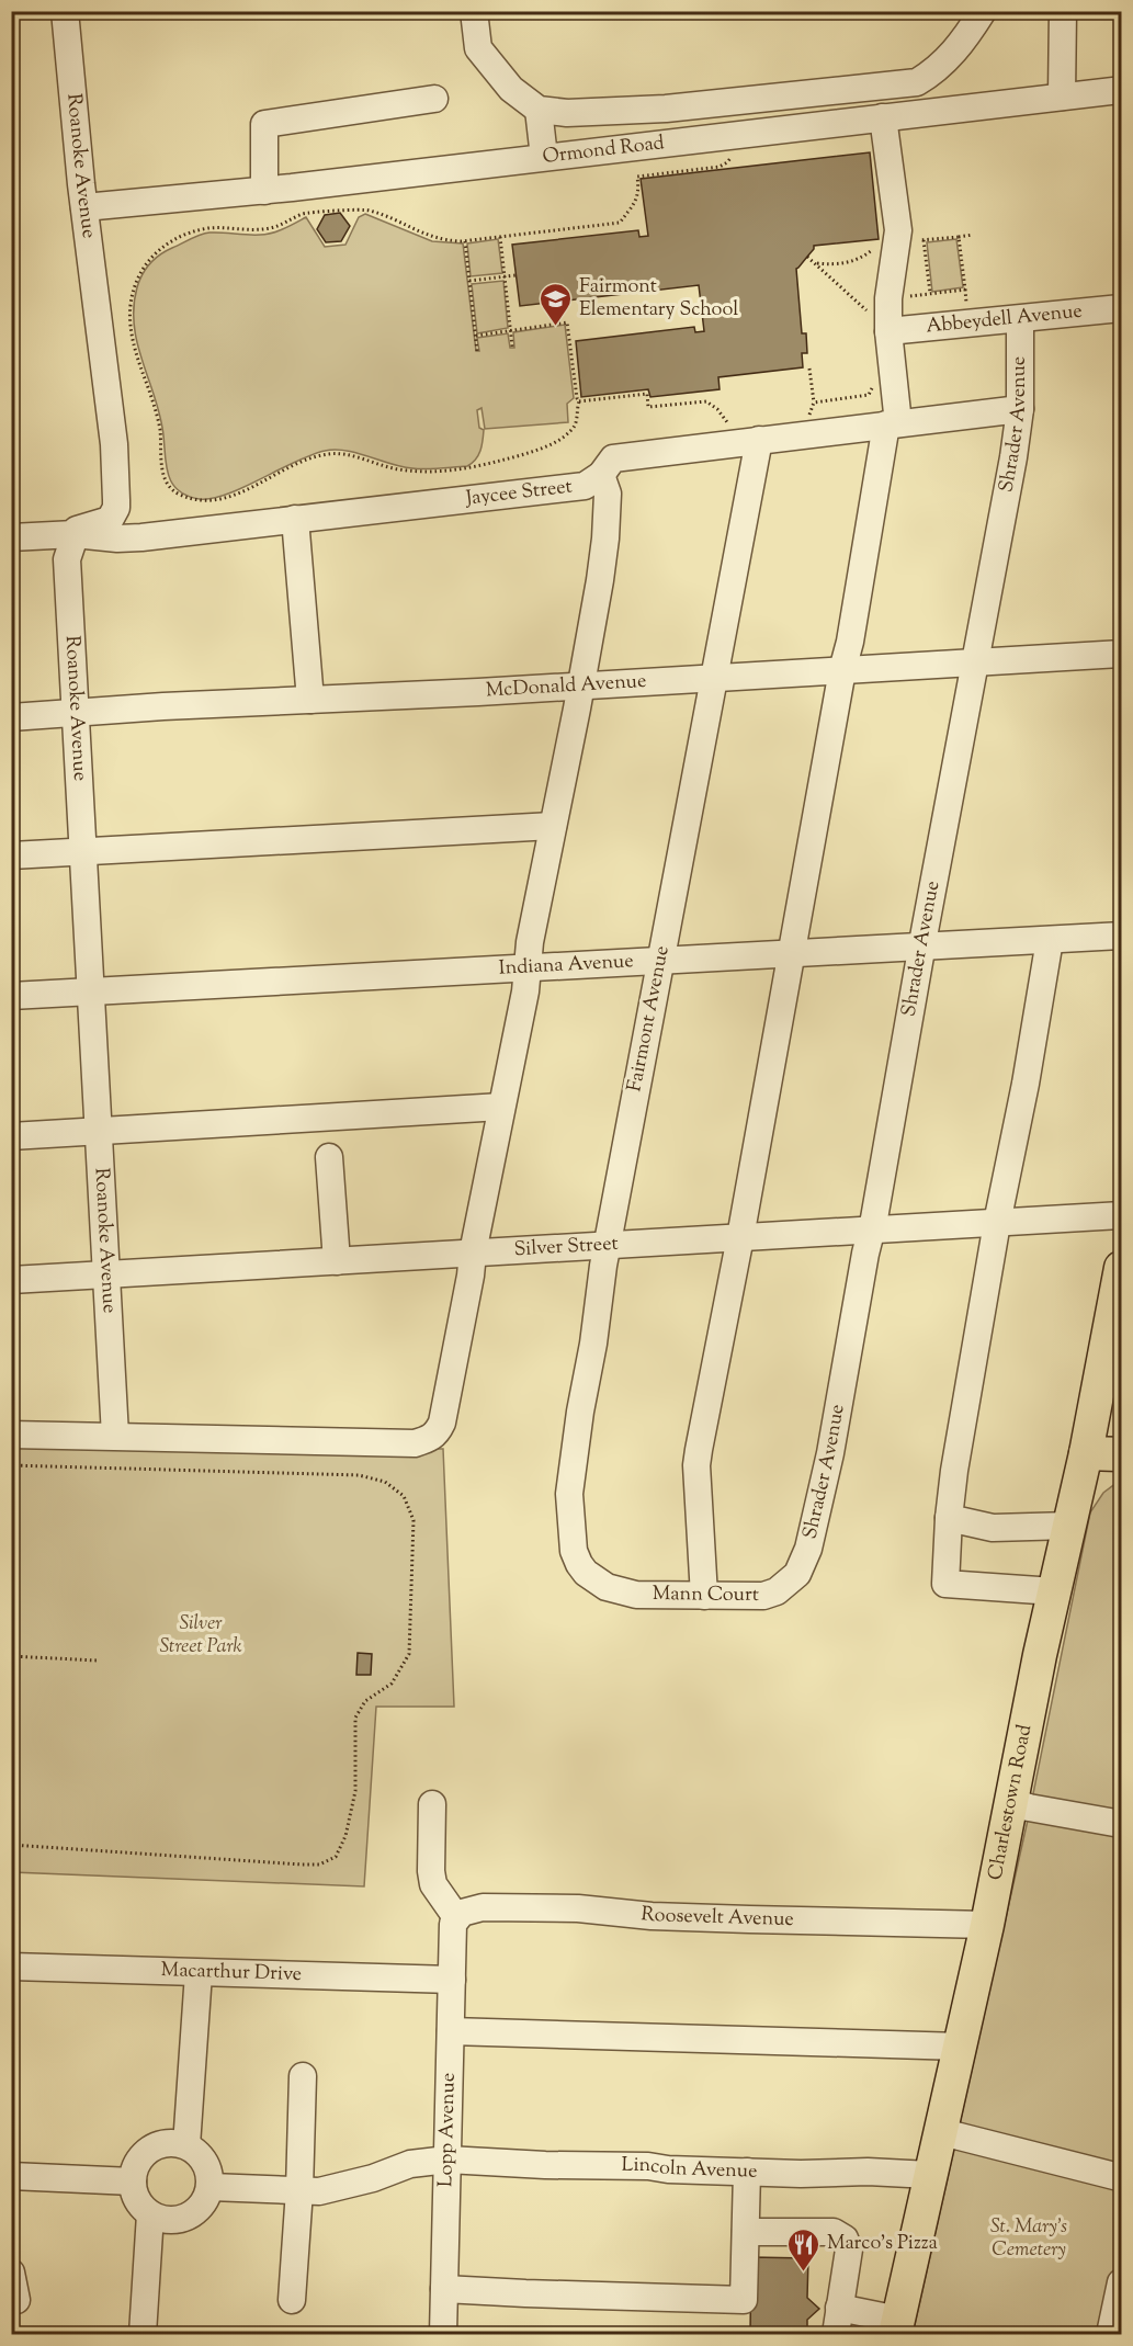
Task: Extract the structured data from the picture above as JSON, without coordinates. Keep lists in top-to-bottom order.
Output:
{
  "streets": {
    "main road": ["Charlestown Road"],
    "street": [
      "Ormond Road",
      "Roanoke Avenue",
      "Abbeydell Avenue",
      "Shrader Avenue",
      "Jaycee Street",
      "McDonald Avenue",
      "Indiana Avenue",
      "Fairmont Avenue",
      "Silver Street",
      "Mann Court",
      "Roosevelt Avenue",
      "Macarthur Drive",
      "Lopp Avenue",
      "Lincoln Avenue"
    ]
  },
  "crossings": [
    ["Ormond Road", "Roanoke Avenue"],
    ["Roanoke Avenue", "Jaycee Street"],
    ["Roanoke Avenue", "McDonald Avenue"],
    ["Roanoke Avenue", "Indiana Avenue"],
    ["Roanoke Avenue", "Silver Street"],
    ["Abbeydell Avenue", "Shrader Avenue"],
    ["Shrader Avenue", "McDonald Avenue"],
    ["Shrader Avenue", "Indiana Avenue"],
    ["Shrader Avenue", "Silver Street"],
    ["Shrader Avenue", "Mann Court"],
    ["McDonald Avenue", "Fairmont Avenue"],
    ["Indiana Avenue", "Fairmont Avenue"],
    ["Fairmont Avenue", "Silver Street"],
    ["Fairmont Avenue", "Mann Court"],
    ["Charlestown Road", "Roosevelt Avenue"],
    ["Charlestown Road", "Lincoln Avenue"],
    ["Roosevelt Avenue", "Lopp Avenue"],
    ["Macarthur Drive", "Lopp Avenue"],
    ["Lopp Avenue", "Lincoln Avenue"]
  ],
  "parks": ["Silver Street Park", "St. Mary's Cemetery"],
  "places": {
    "school or university": ["Fairmont Elementary School"],
    "restaurant": ["Marco's Pizza"]
  }
}
